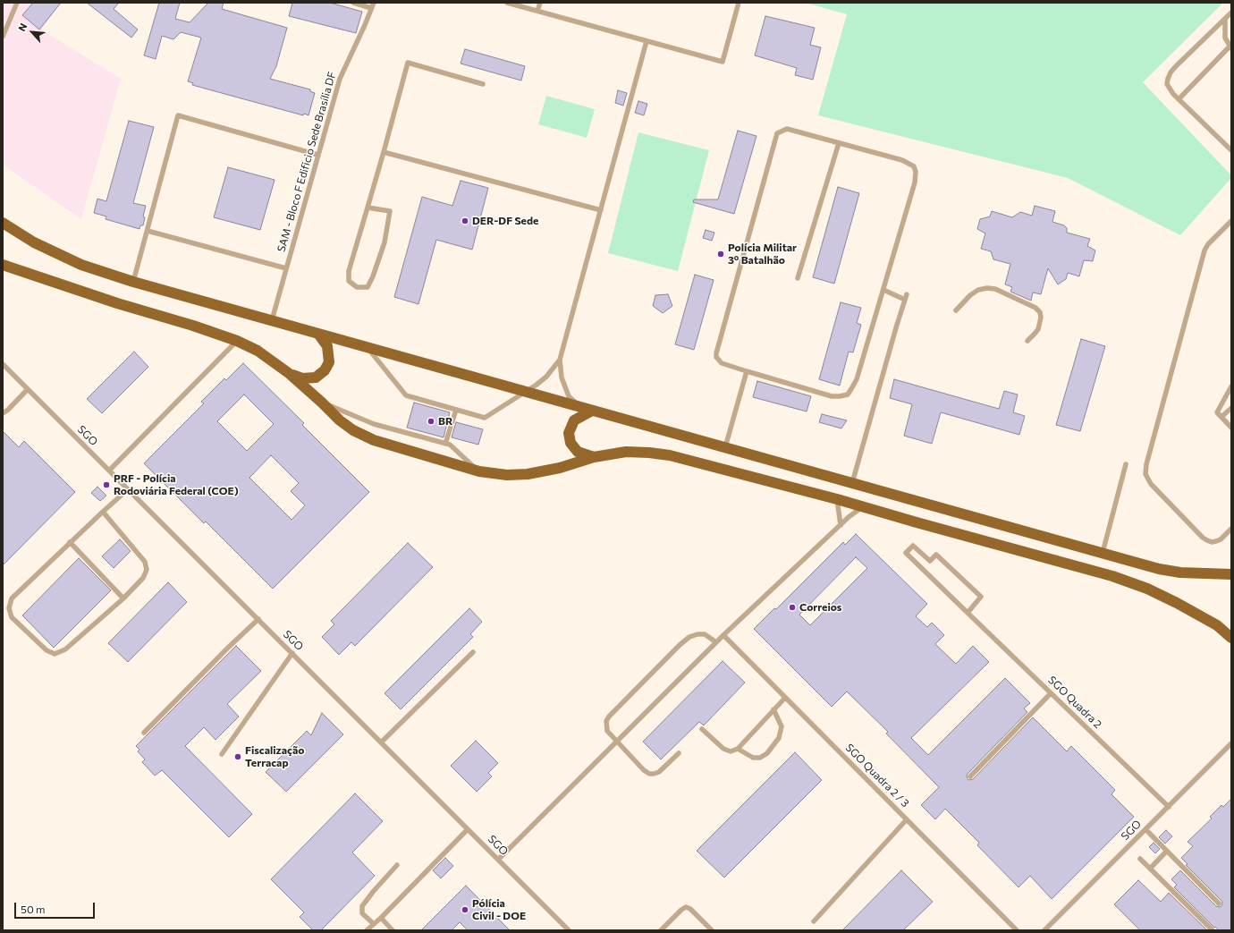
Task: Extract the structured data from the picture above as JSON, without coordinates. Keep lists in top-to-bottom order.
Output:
{
  "streets": {
    "lane": [
      "SAM - Bloco F Edificio Sede Brasília DF",
      "SGO",
      "SGO Quadra 2",
      "SGO Quadra 2 / 3"
    ]
  },
  "crossings": [
    ["SGO", "SGO Quadra 2"]
  ],
  "places": [
    "DER-DF Sede",
    "Polícia Militar 3º Batalhão",
    "BR",
    "PRF - Polícia Rodoviária Federal (COE)",
    "Correios",
    "Fiscalização Terracap",
    "Pólícia Civil - DOE"
  ],
  "scale_bar": "50 m",
  "north": "top left"
}
